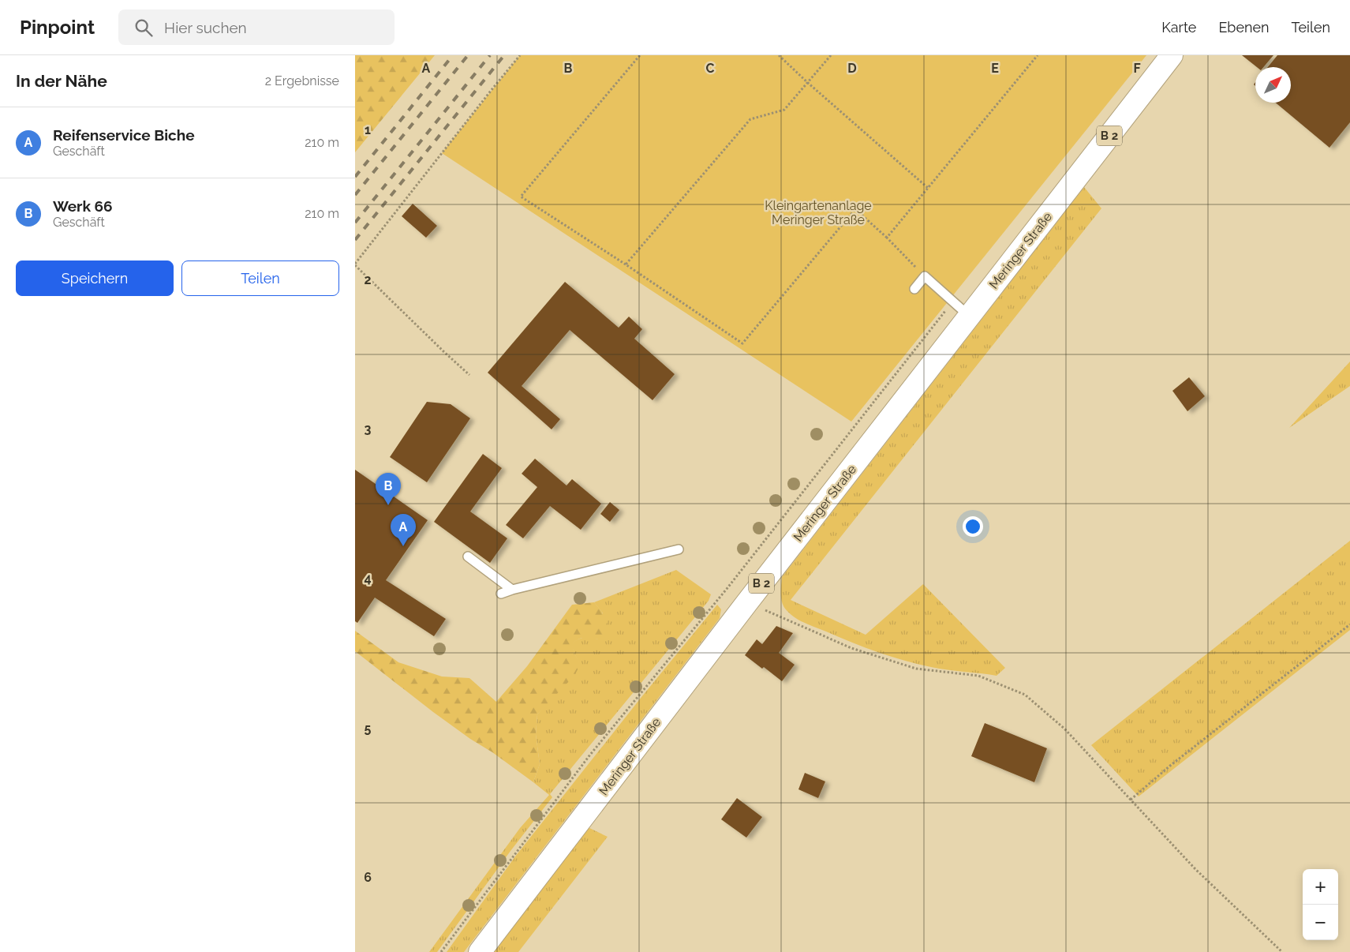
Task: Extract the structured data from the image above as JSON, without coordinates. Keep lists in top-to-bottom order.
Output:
{
  "streets": {
    "main road": ["B 2", "Meringer Straße"]
  },
  "parks": ["Kleingartenanlage Meringer Straße"],
  "north": "top right",
  "page": {
    "header": "Pinpoint",
    "search": "Hier suchen",
    "nav": ["Karte", "Ebenen", "Teilen"],
    "heading": ["In der Nähe", "2 Ergebnisse"],
    "list": [
      {
        "mark": "A",
        "name": "Reifenservice Biche",
        "note": "Geschäft",
        "value": "210 m"
      },
      {
        "mark": "B",
        "name": "Werk 66",
        "note": "Geschäft",
        "value": "210 m"
      }
    ],
    "buttons": ["Speichern", "Teilen"],
    "pins": ["B", "A"],
    "map_buttons": ["+", "−"]
  },
  "grid": {
    "columns": [
      "A",
      "B",
      "C",
      "D",
      "E",
      "F"
    ],
    "rows": [
      "1",
      "2",
      "3",
      "4",
      "5",
      "6"
    ]
  }
}
